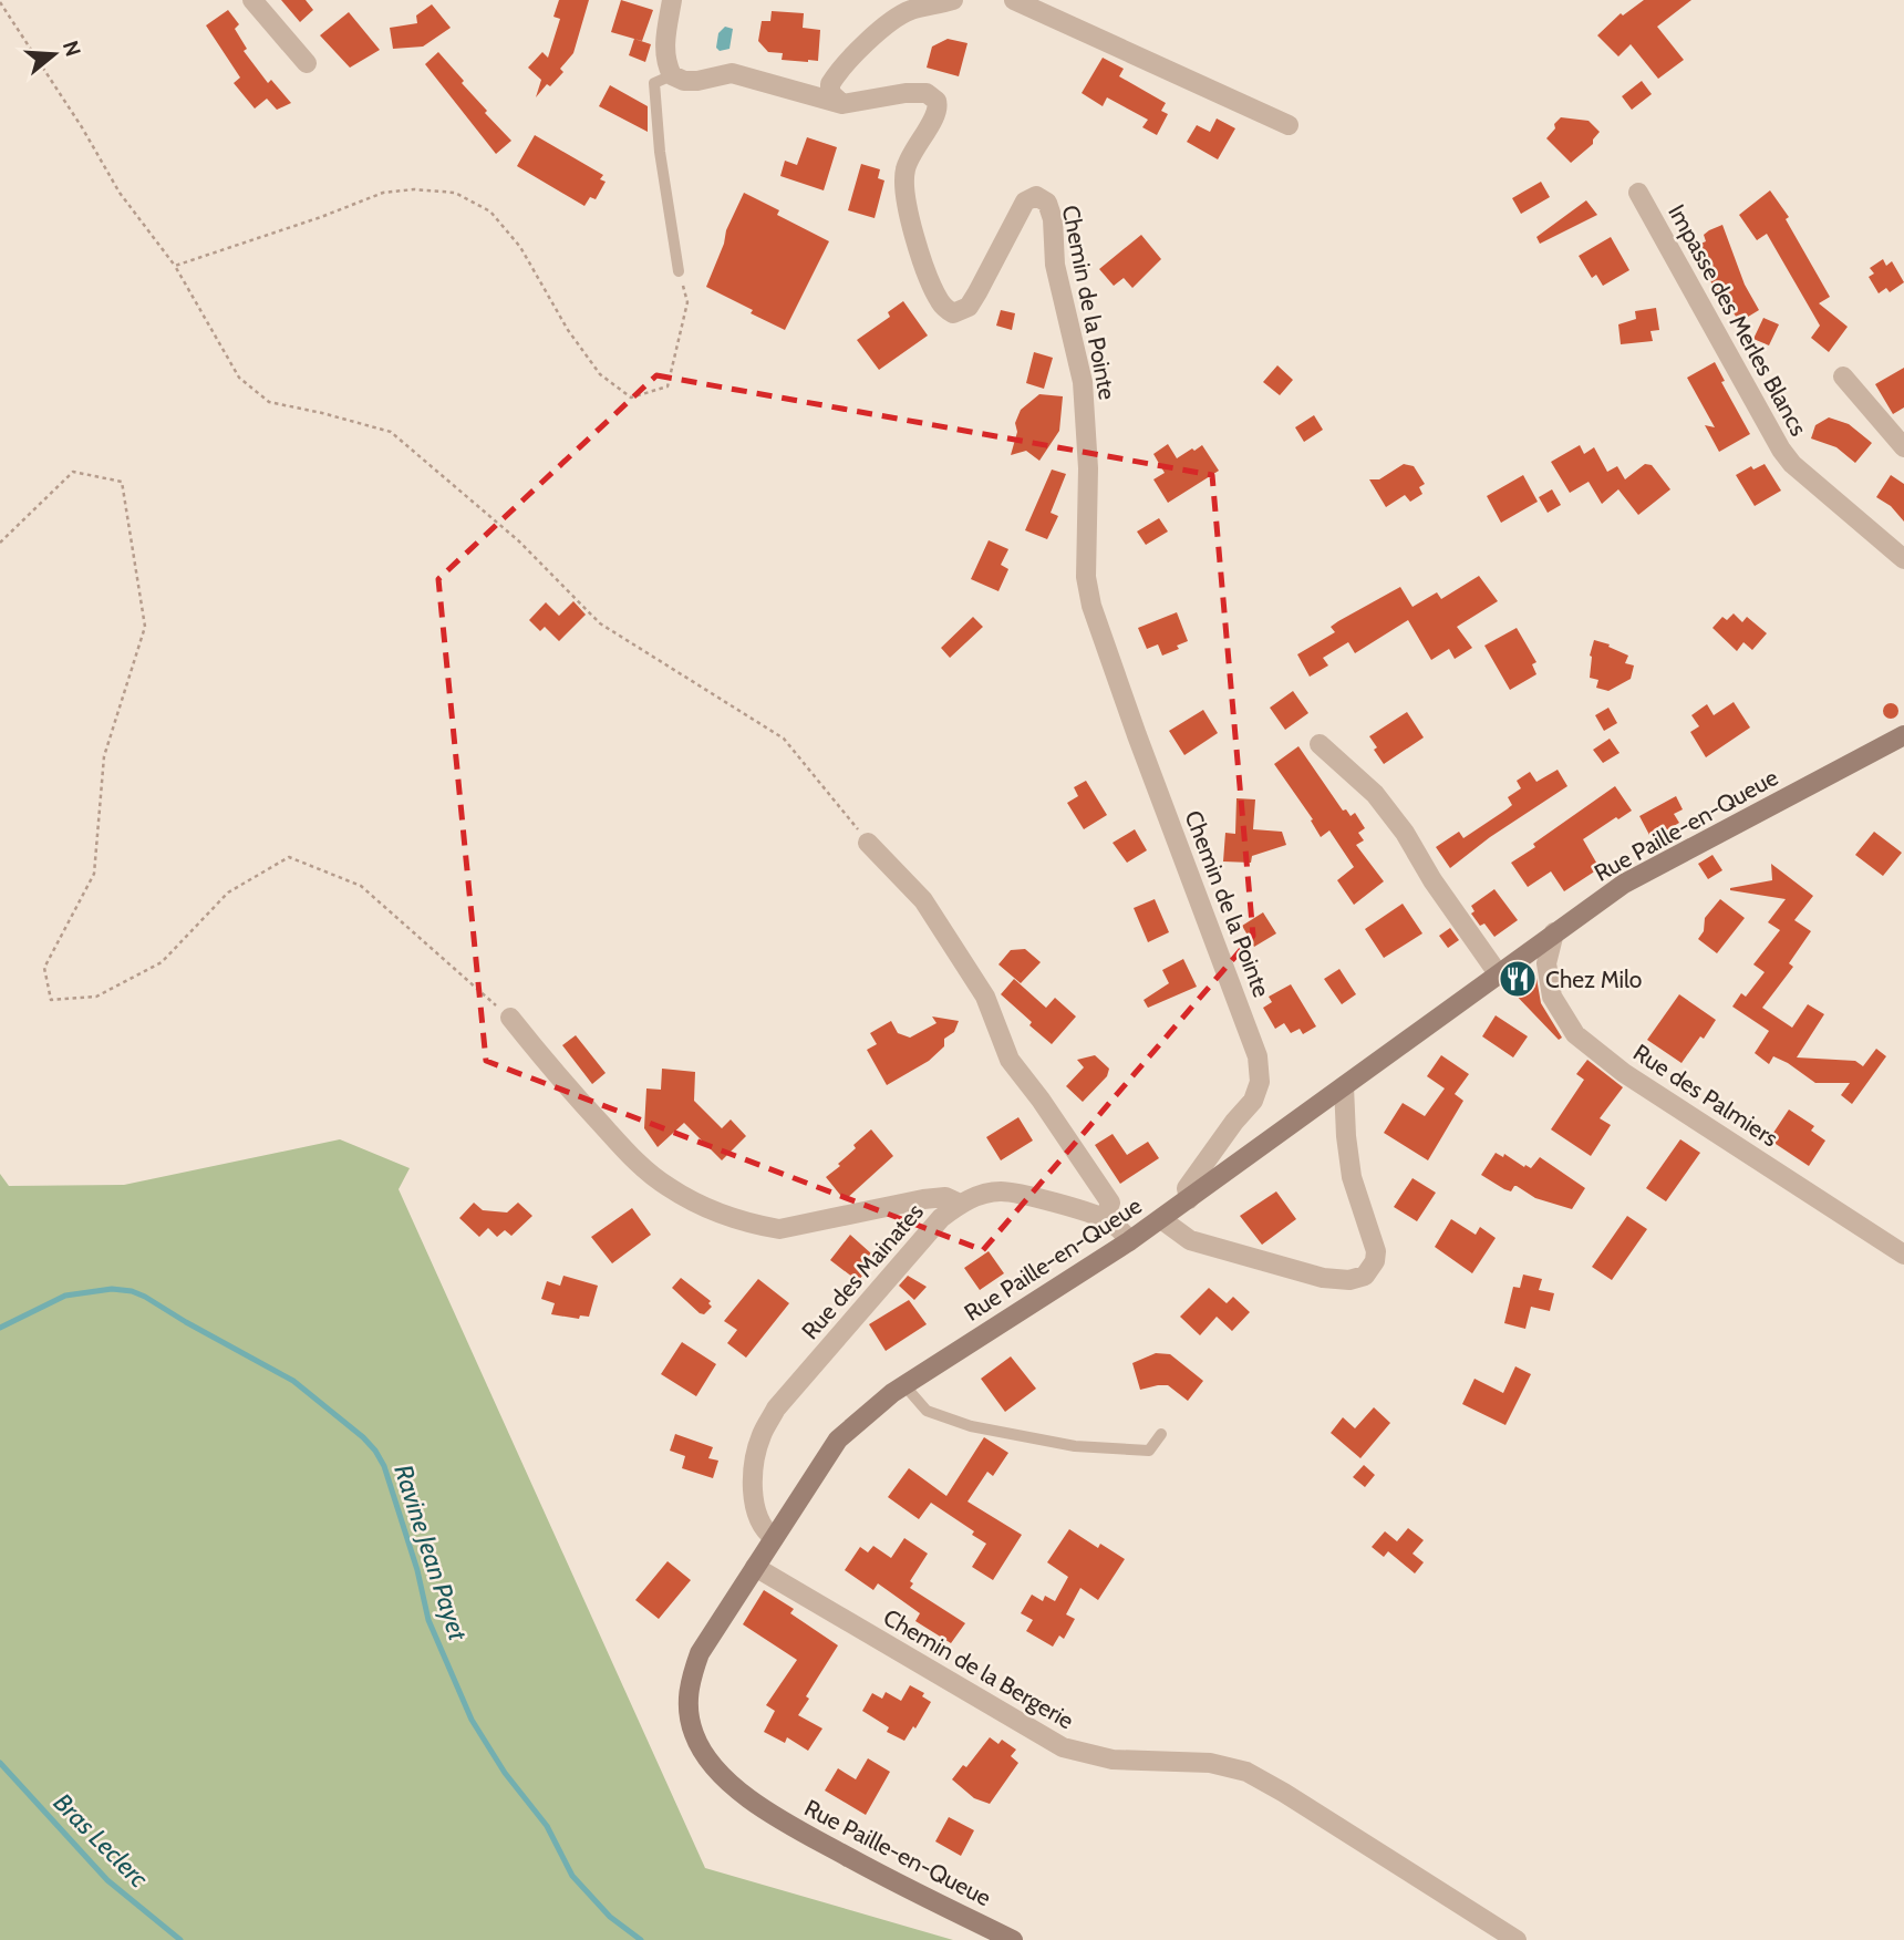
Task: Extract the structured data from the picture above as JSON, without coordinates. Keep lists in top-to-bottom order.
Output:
{
  "streets": {
    "main road": ["Rue Paille-en-Queue"],
    "street": [
      "Chemin de la Pointe",
      "Impasse des Merles Blancs",
      "Rue des Palmiers",
      "Rue des Mainates",
      "Chemin de la Bergerie"
    ]
  },
  "crossings": [
    ["Chemin de la Pointe", "Rue Paille-en-Queue"],
    ["Rue Paille-en-Queue", "Rue des Palmiers"],
    ["Rue Paille-en-Queue", "Rue des Mainates"],
    ["Rue Paille-en-Queue", "Chemin de la Bergerie"]
  ],
  "water": ["Ravine Jean Payet", "Bras Leclerc"],
  "places": {
    "restaurant": ["Chez Milo"]
  },
  "north": "right"
}
